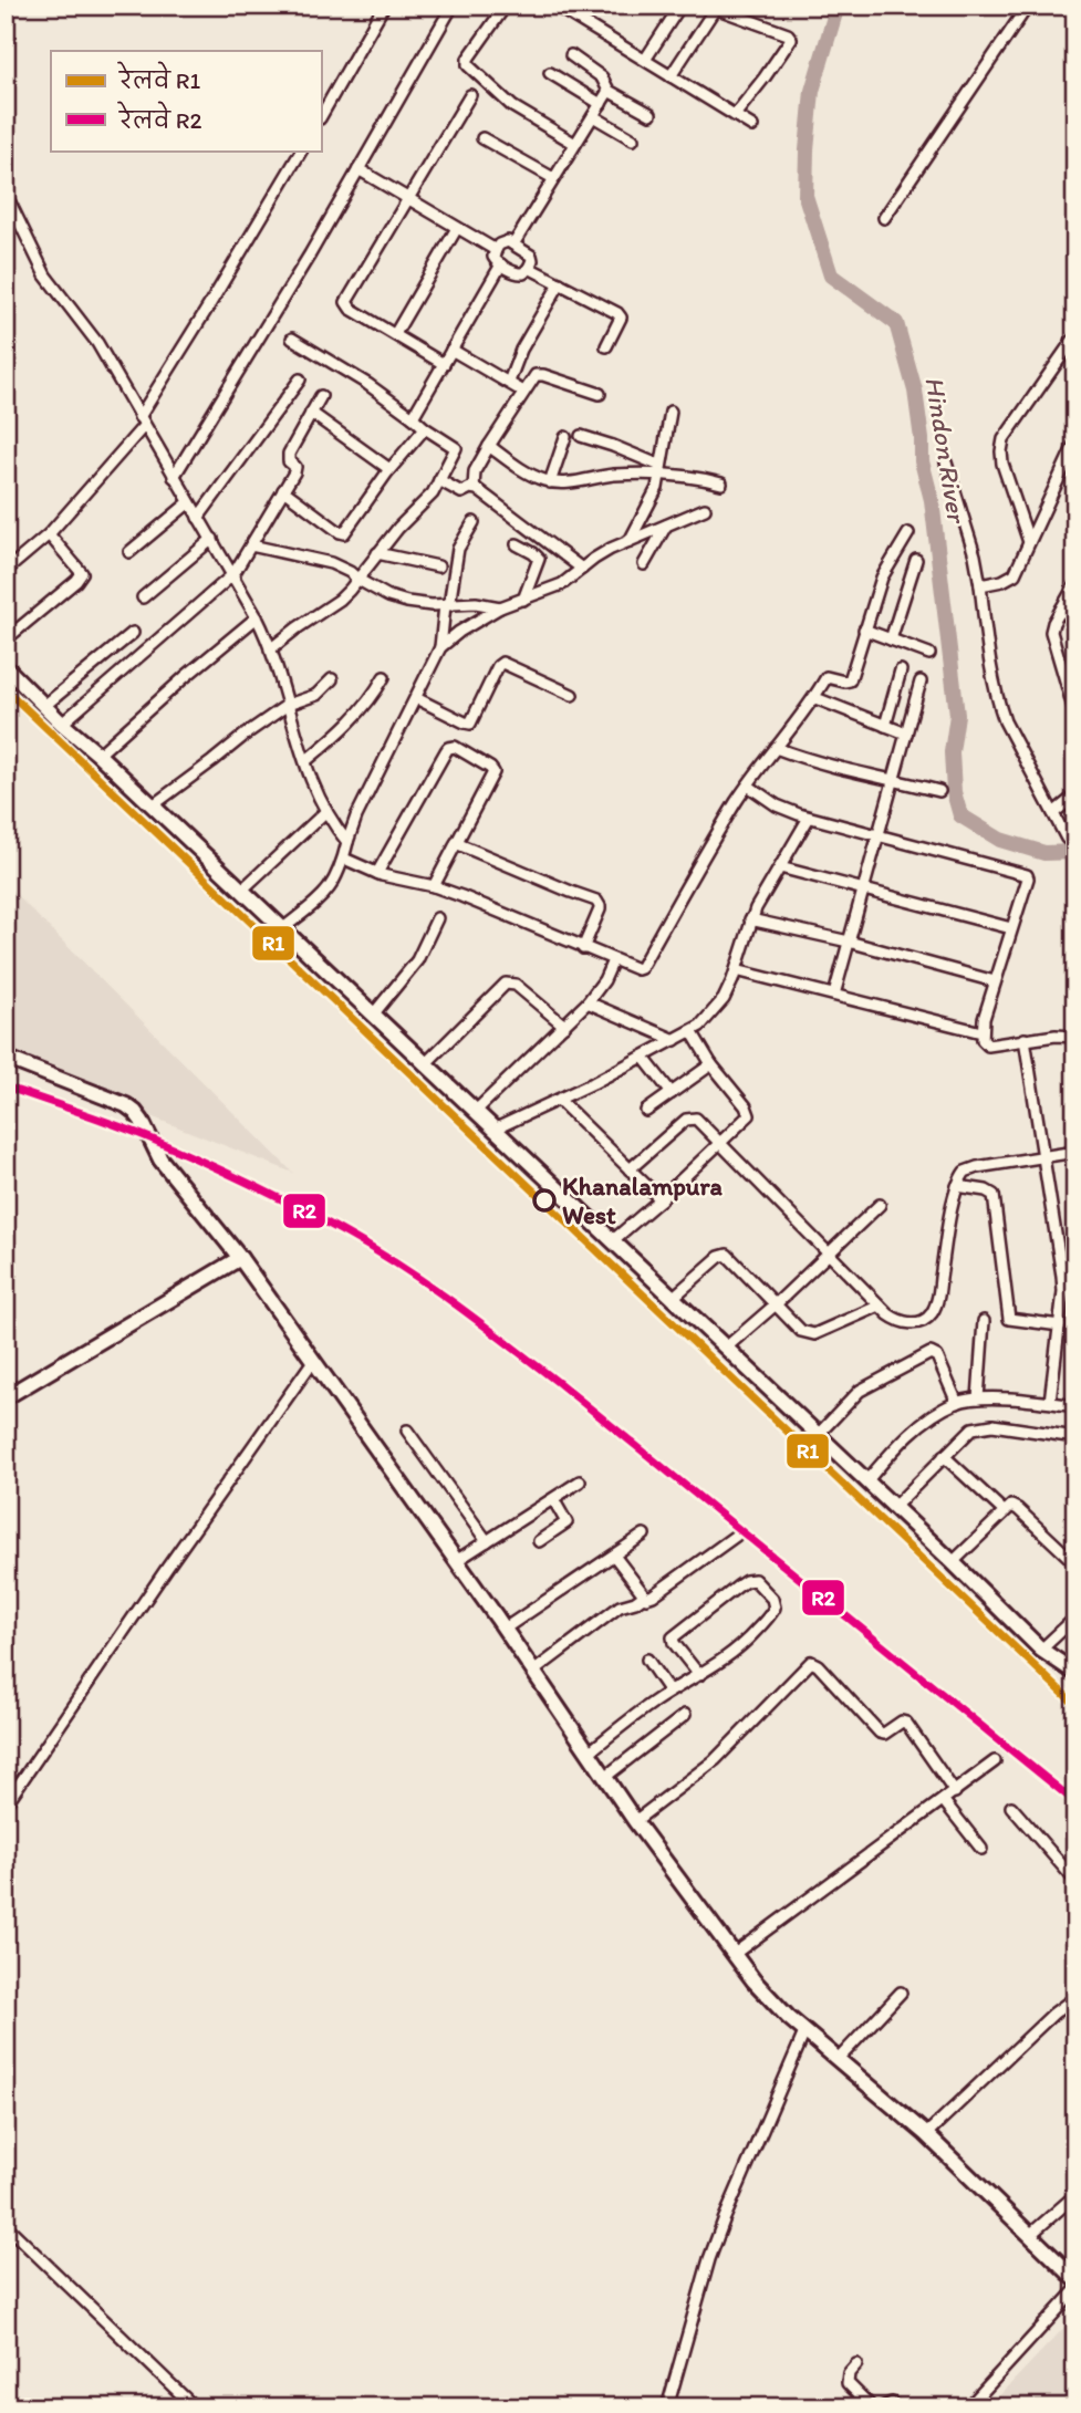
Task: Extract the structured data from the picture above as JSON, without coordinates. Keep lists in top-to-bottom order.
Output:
{
  "water": ["Hindon River"],
  "places": ["Khanalampura West"],
  "lines": ["rail line R1", "rail line R2"],
  "legend": ["रेलवे R1", "रेलवे R2"]
}
